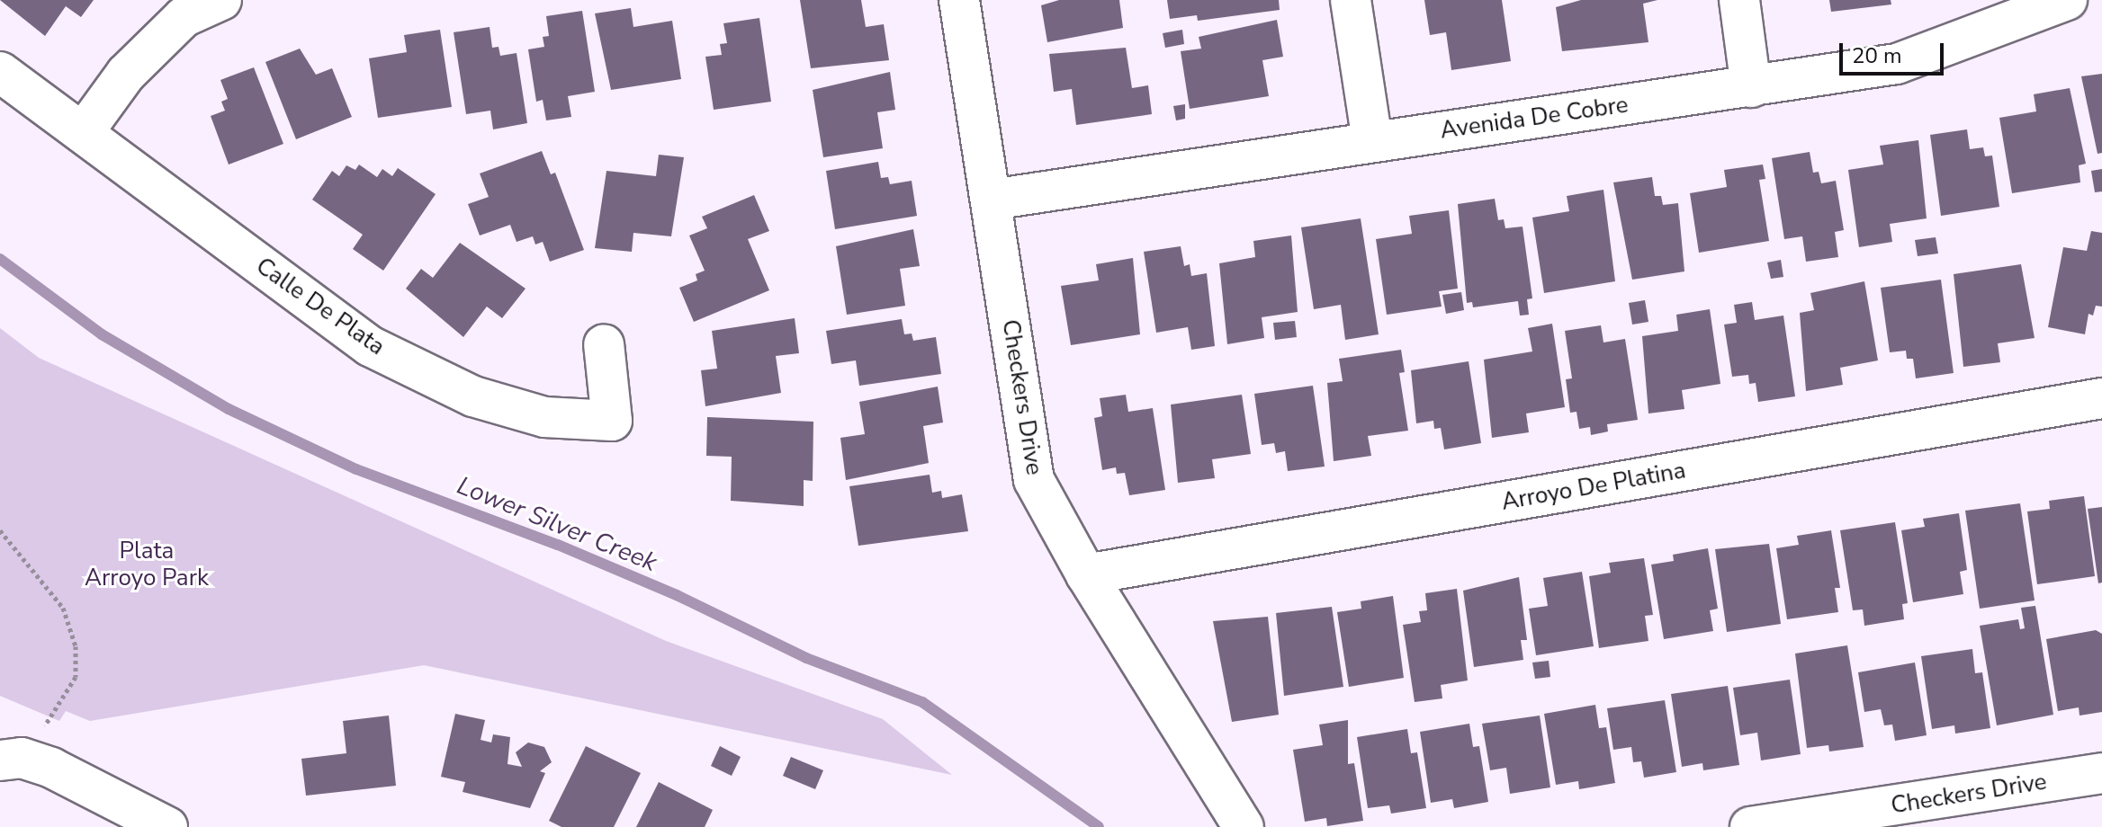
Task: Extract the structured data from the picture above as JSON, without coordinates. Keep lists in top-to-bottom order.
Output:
{
  "streets": {
    "street": [
      "Avenida De Cobre",
      "Calle De Plata",
      "Checkers Drive",
      "Arroyo De Platina"
    ]
  },
  "crossings": [
    ["Avenida De Cobre", "Checkers Drive"],
    ["Checkers Drive", "Arroyo De Platina"]
  ],
  "water": ["Lower Silver Creek"],
  "parks": ["Plata Arroyo Park"],
  "scale_bar": "20 m"
}
